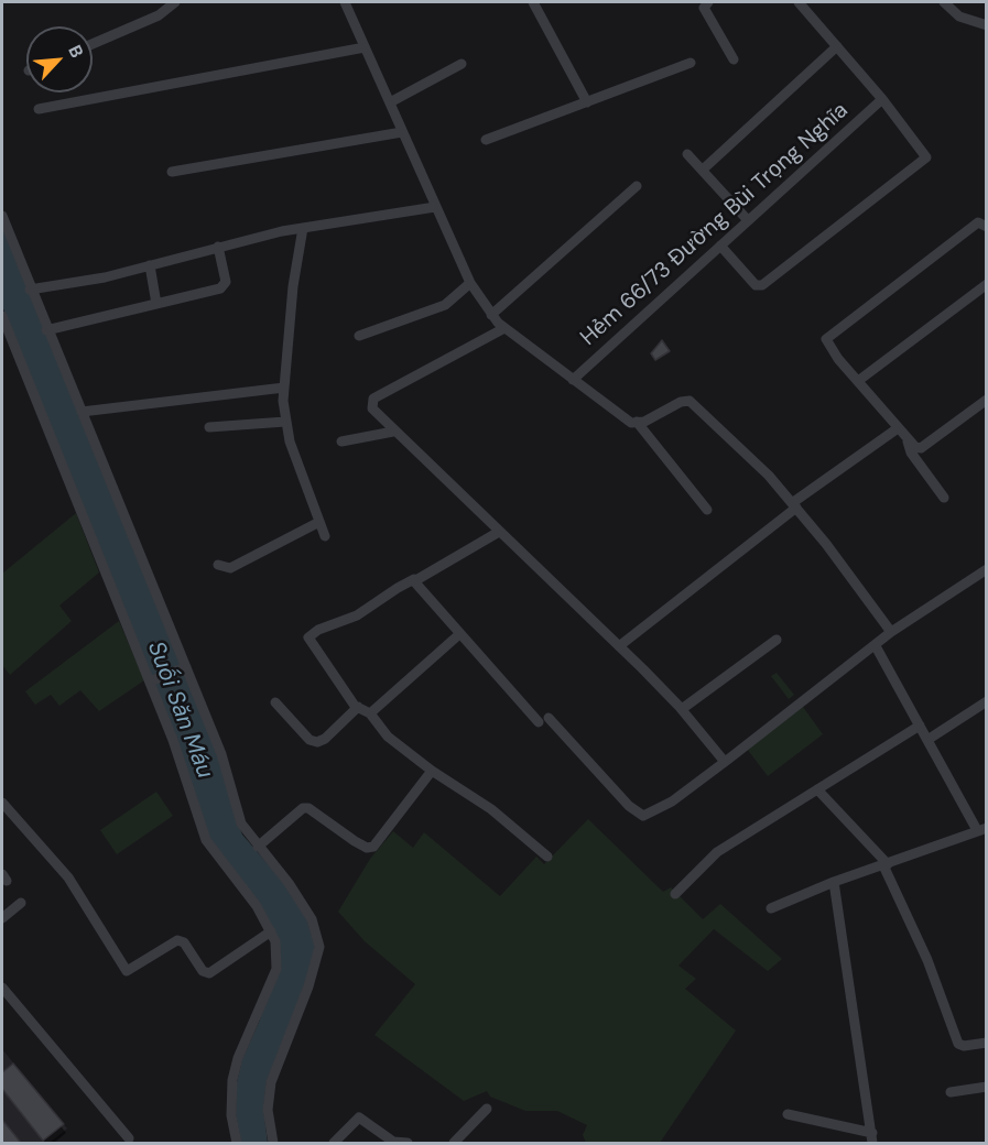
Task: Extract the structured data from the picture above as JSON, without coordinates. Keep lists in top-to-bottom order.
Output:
{
  "streets": {
    "street": ["Hẻm 66/73 Đường Bùi Trọng Nghĩa"]
  },
  "water": ["Suối Săn Máu"],
  "north": "top right"
}
